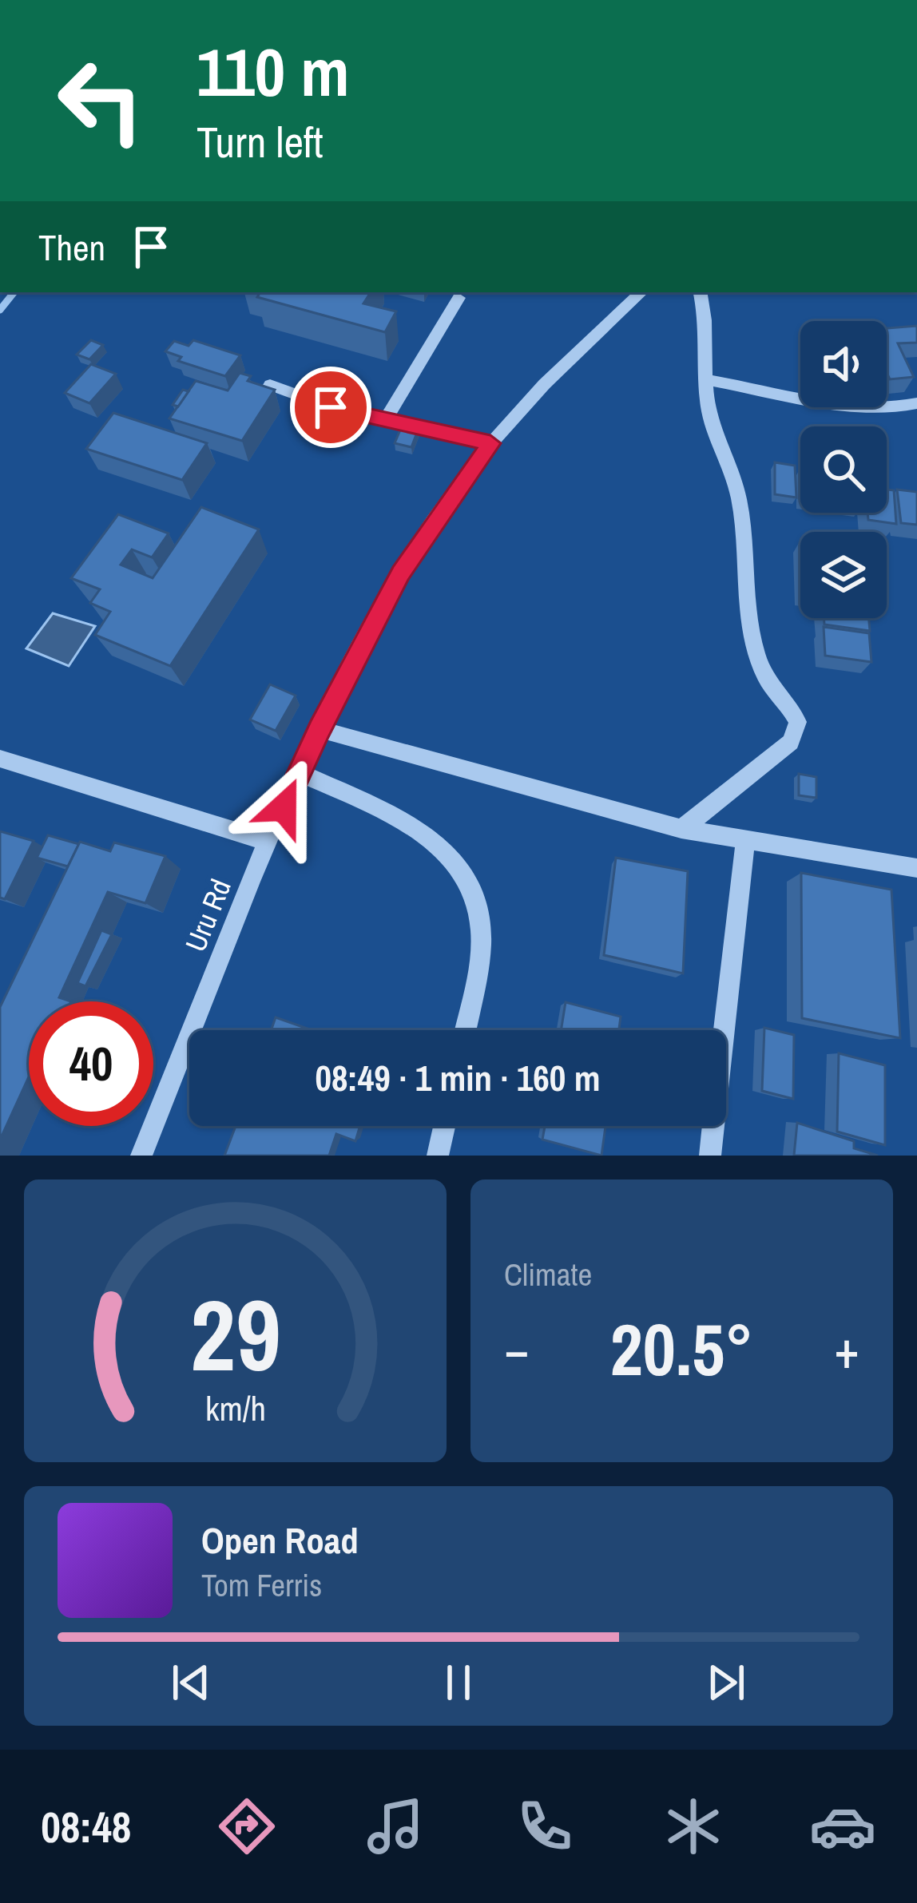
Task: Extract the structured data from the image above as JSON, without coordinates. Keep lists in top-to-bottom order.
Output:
{
  "streets": {
    "street": ["Uru Rd"]
  },
  "page": {
    "turn": ["110 m", "Turn left"],
    "then": "Then",
    "limit": "40",
    "trip": "08:49 · 1 min · 160 m",
    "tile": "Climate",
    "heat": ["−", "20.5°", "+"],
    "song": ["Open Road", "Tom Ferris"],
    "tabs": "08:48",
    "gauge": ["29", "km/h"]
  }
}
